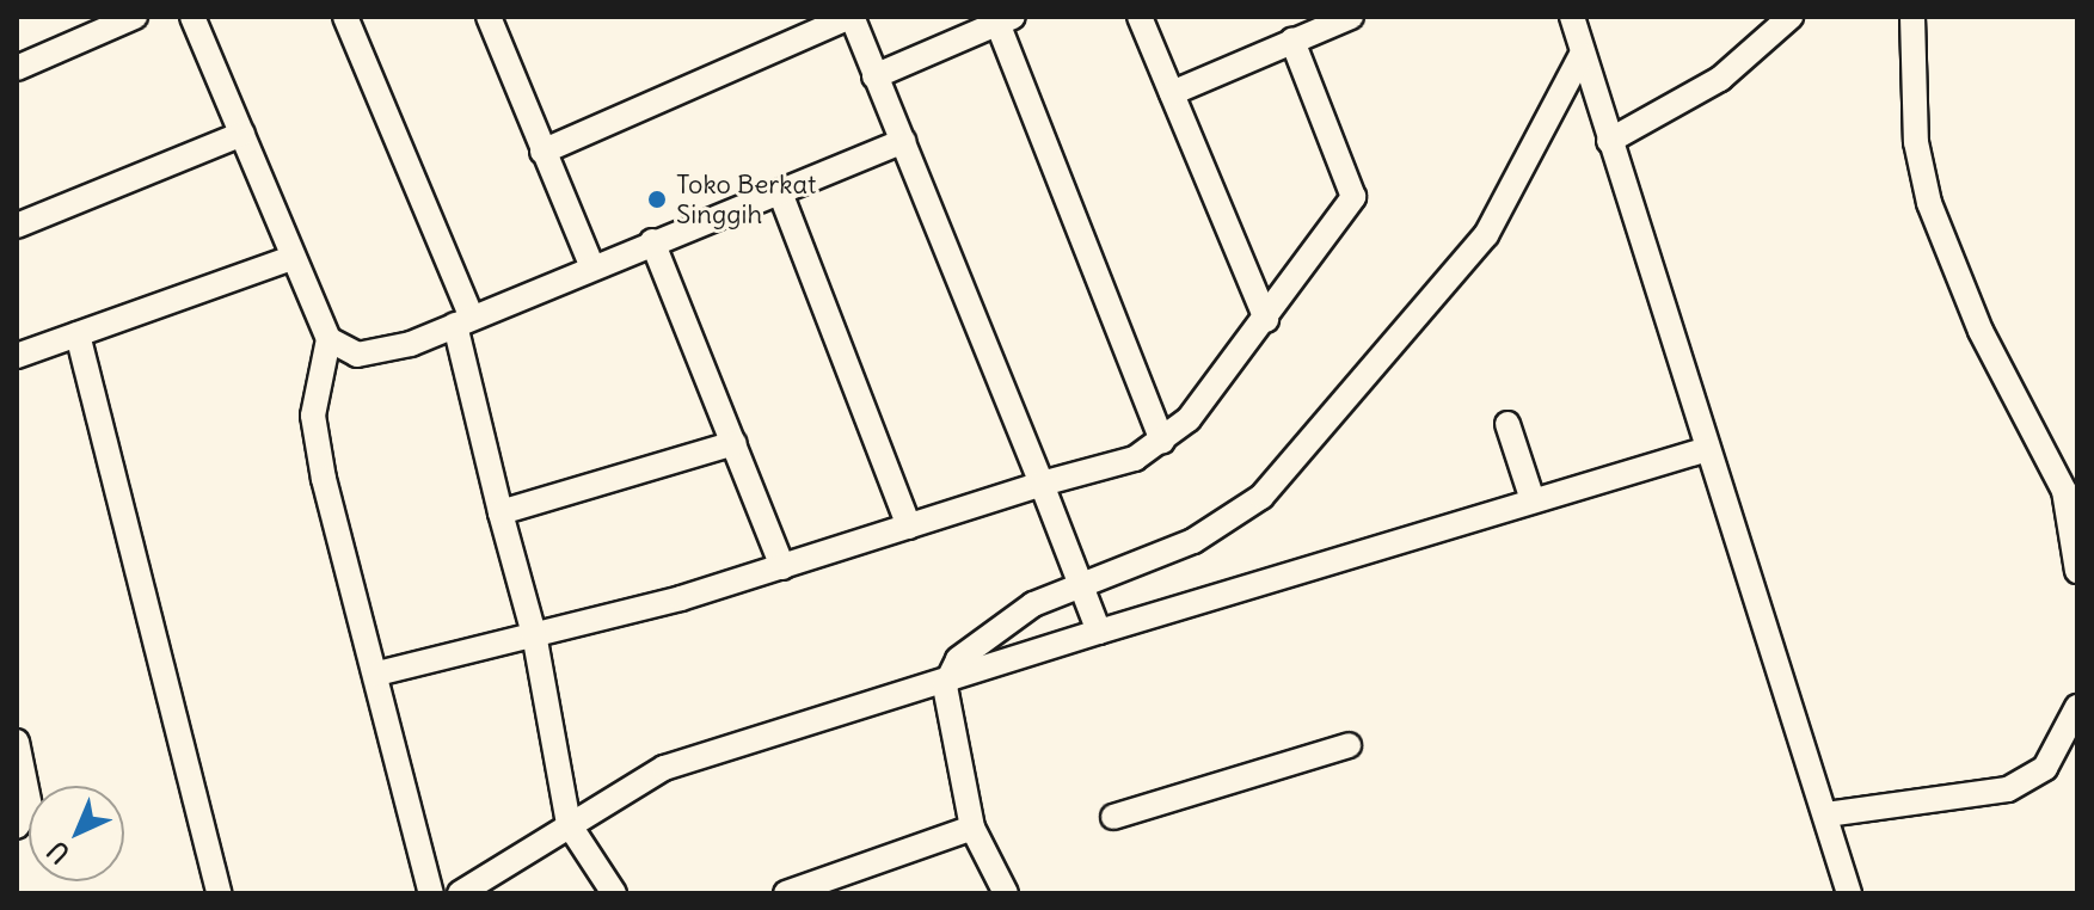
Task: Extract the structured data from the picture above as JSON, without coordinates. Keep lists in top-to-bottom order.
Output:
{
  "places": ["Toko Berkat Singgih"],
  "north": "bottom left"
}
